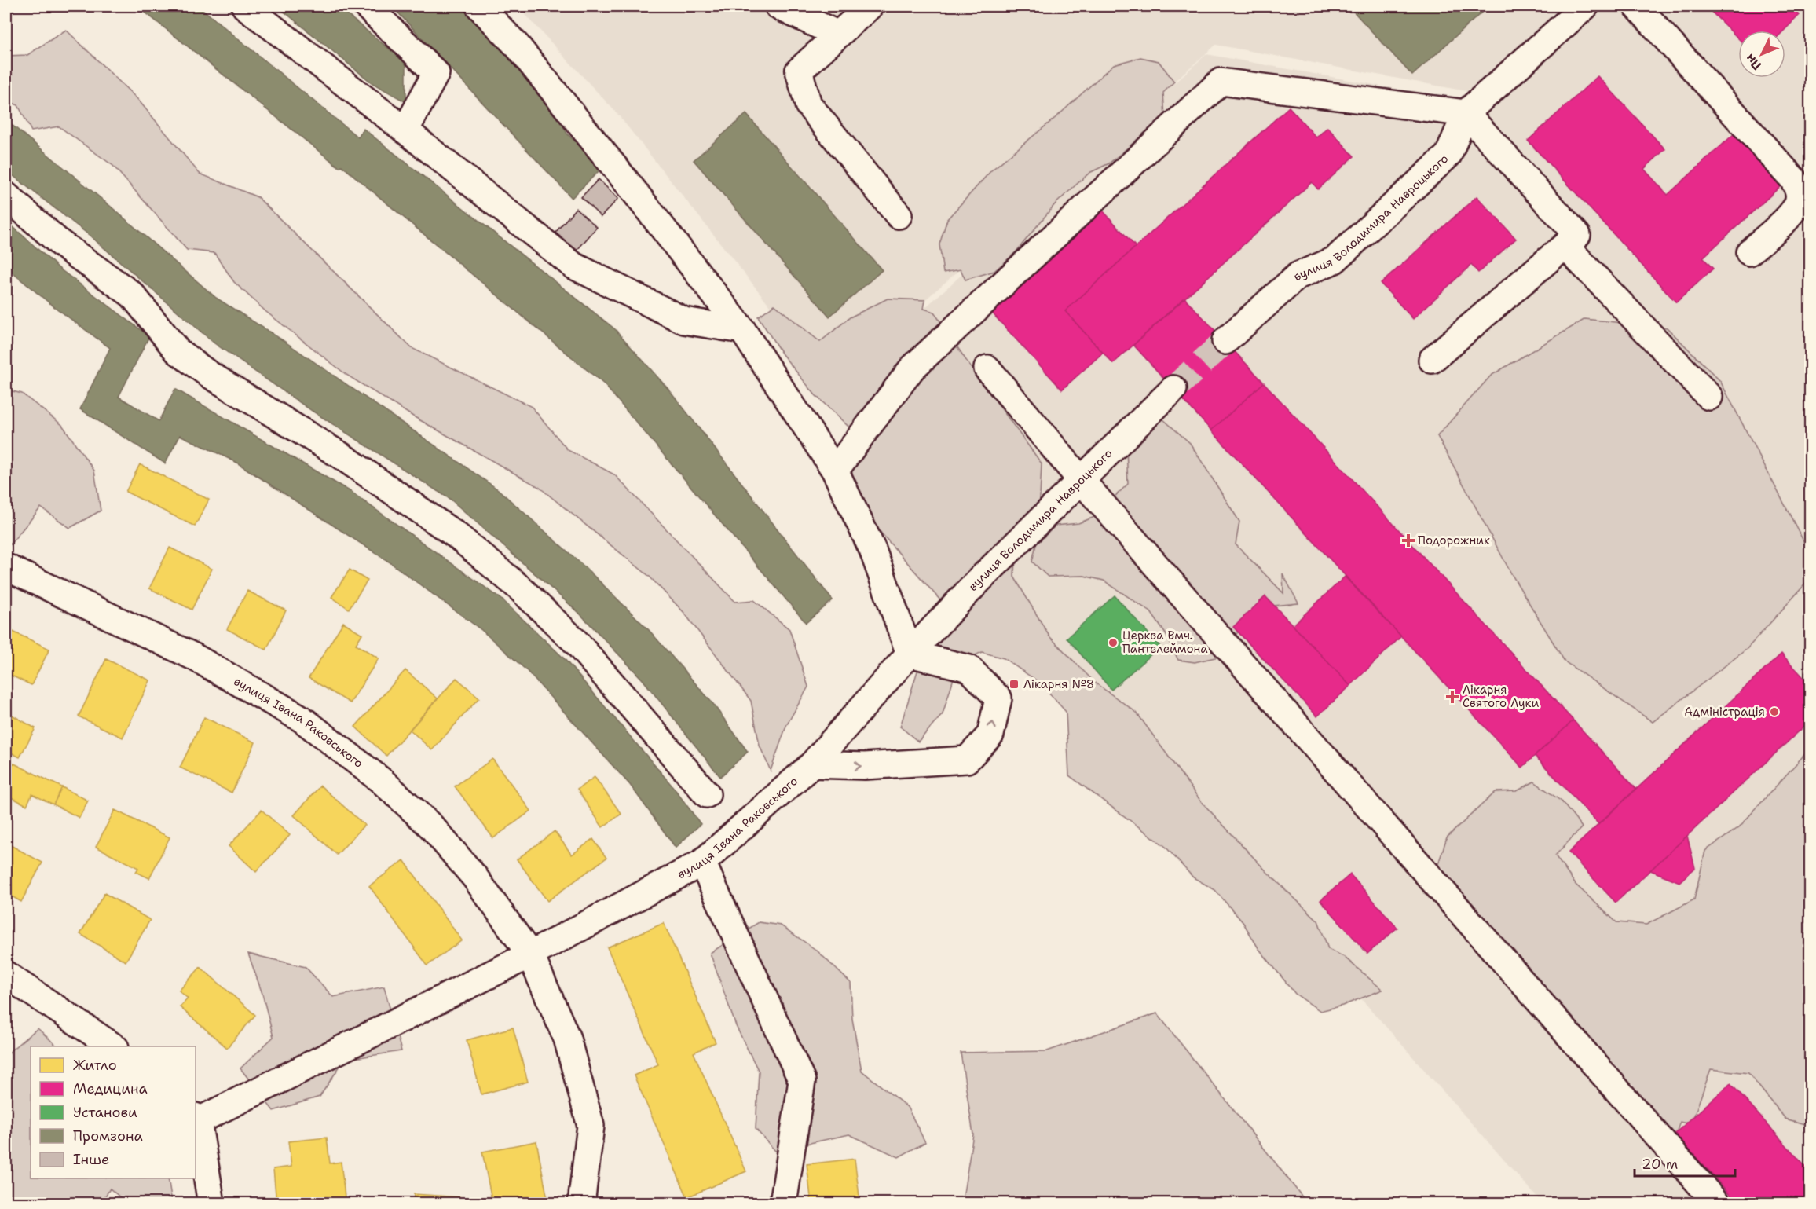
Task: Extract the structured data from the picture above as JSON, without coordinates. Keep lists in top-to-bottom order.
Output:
{
  "streets": {
    "street": ["вулиця Володимира Навроцького", "вулиця Івана Раковського"]
  },
  "crossings": [
    ["вулиця Володимира Навроцького", "вулиця Івана Раковського"]
  ],
  "places": {
    "health": ["Подорожник", "Лікарня Святого Луки"],
    "other": ["Церква Вмч. Пантелеймона", "Адміністрація"],
    "transit": ["Лікарня №8"]
  },
  "legend": [
    "Житло",
    "Медицина",
    "Установи",
    "Промзона",
    "Інше"
  ],
  "scale_bar": "20 m",
  "north": "bottom left"
}
